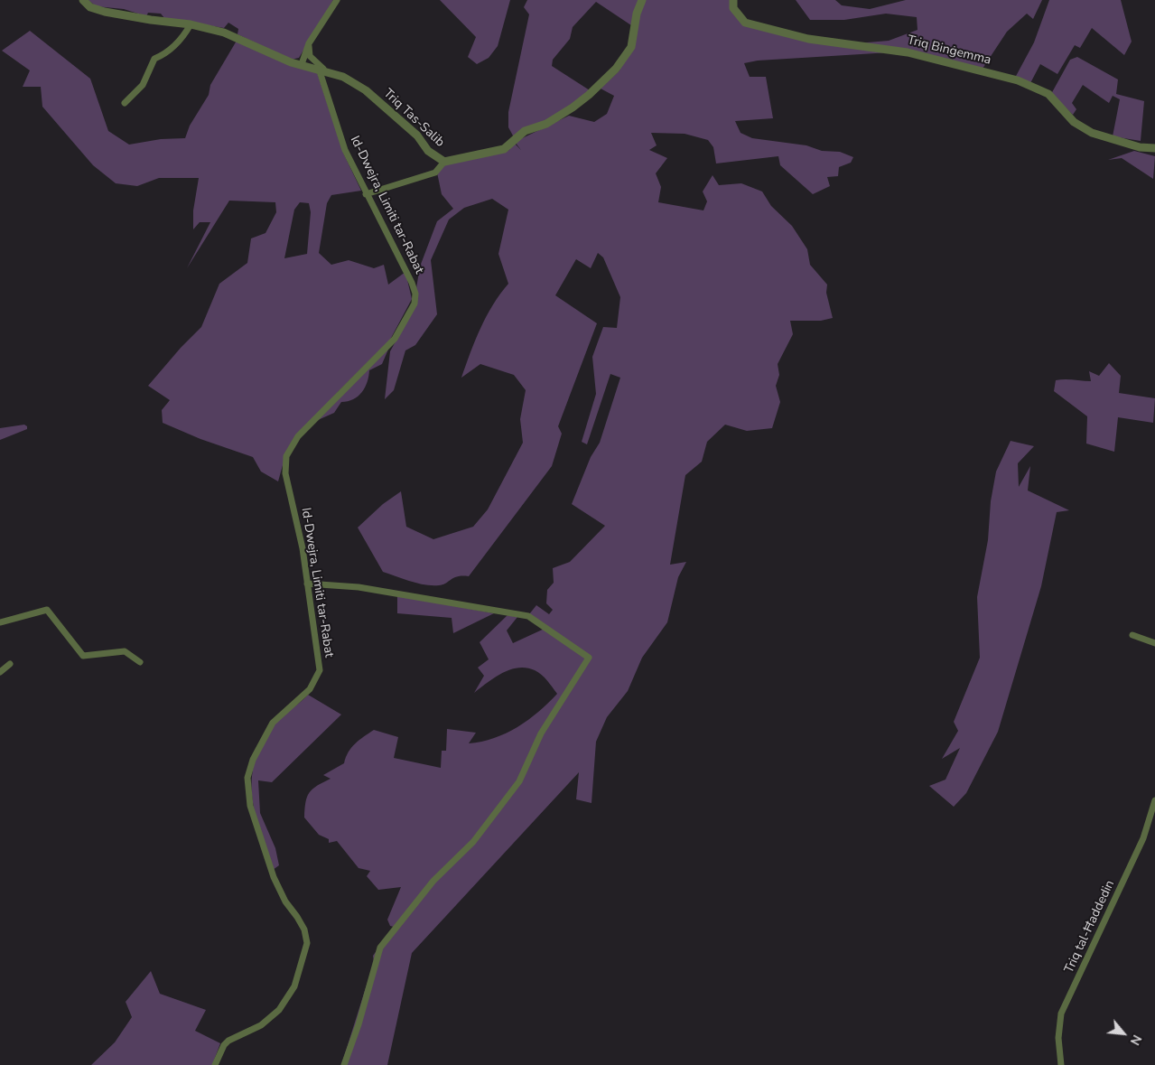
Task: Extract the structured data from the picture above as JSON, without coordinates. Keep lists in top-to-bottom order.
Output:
{
  "streets": {
    "street": [
      "Triq Binġemma",
      "Triq Tas-Salib",
      "Id-Dwejra, Limiti tar-Rabat",
      "Triq tal-Ħaddedin"
    ]
  },
  "crossings": [
    ["Triq Tas-Salib", "Id-Dwejra, Limiti tar-Rabat"]
  ],
  "north": "bottom right"
}
